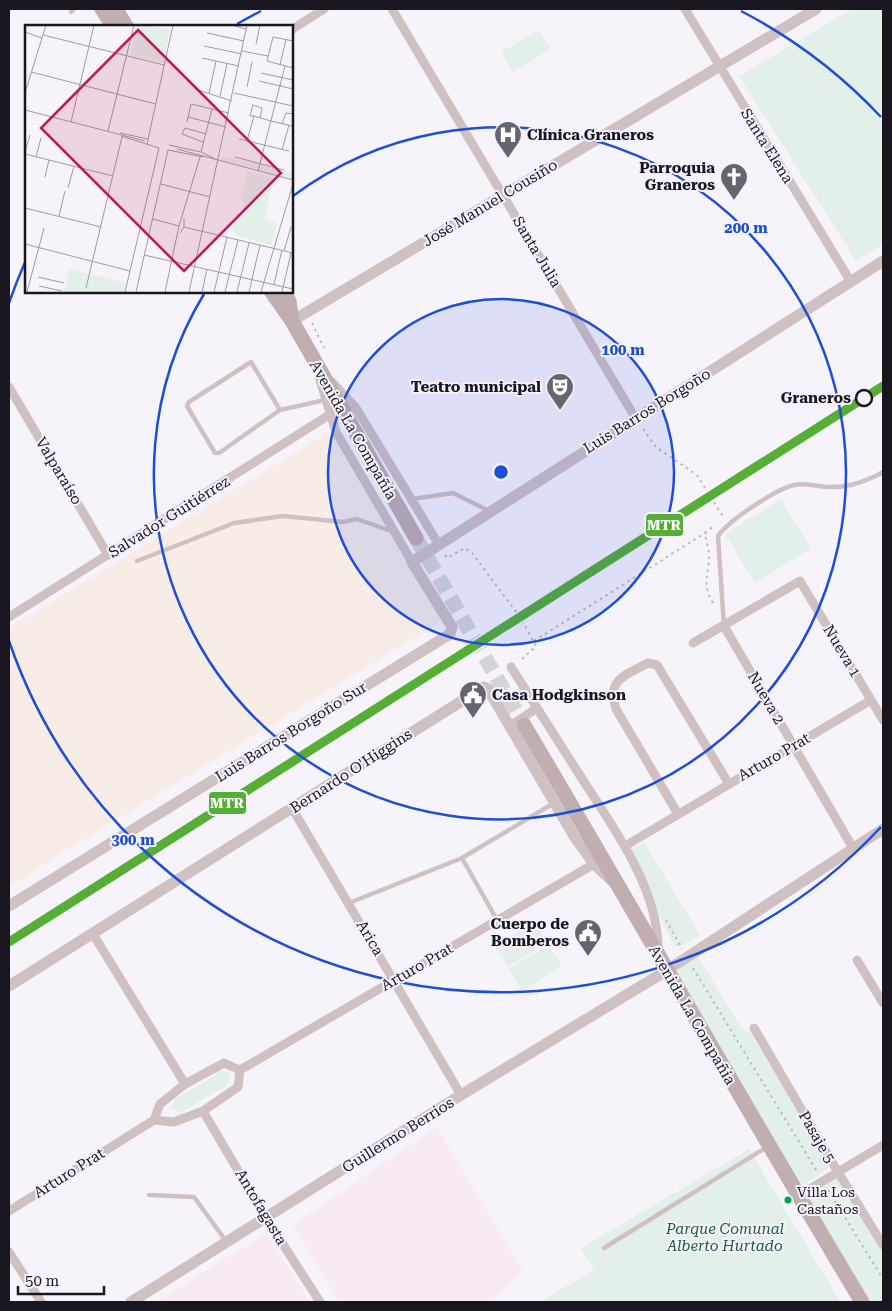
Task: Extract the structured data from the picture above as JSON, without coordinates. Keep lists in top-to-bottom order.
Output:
{
  "streets": {
    "main road": ["Avenida La Compañía"],
    "street": [
      "Santa Elena",
      "José Manuel Cousiño",
      "Santa Julia",
      "Luis Barros Borgoño",
      "Valparaíso",
      "Salvador Guitiérrez",
      "Nueva 1",
      "Nueva 2",
      "Luis Barros Borgoño Sur",
      "Arturo Prat",
      "Bernardo O'Higgins",
      "Arica",
      "Guillermo Berrios",
      "Pasaje 5",
      "Antofagasta"
    ]
  },
  "crossings": [
    ["Santa Elena", "José Manuel Cousiño"],
    ["Santa Elena", "Luis Barros Borgoño"],
    ["José Manuel Cousiño", "Santa Julia"],
    ["José Manuel Cousiño", "Avenida La Compañía"],
    ["Santa Julia", "Luis Barros Borgoño"],
    ["Luis Barros Borgoño", "Luis Barros Borgoño Sur"],
    ["Avenida La Compañía", "Bernardo O'Higgins"],
    ["Avenida La Compañía", "Guillermo Berrios"],
    ["Valparaíso", "Salvador Guitiérrez"],
    ["Nueva 1", "Nueva 2"],
    ["Nueva 1", "Arturo Prat"],
    ["Nueva 2", "Arturo Prat"],
    ["Nueva 2", "Guillermo Berrios"],
    ["Arturo Prat", "Bernardo O'Higgins"],
    ["Arturo Prat", "Arica"],
    ["Bernardo O'Higgins", "Arica"],
    ["Arica", "Guillermo Berrios"],
    ["Guillermo Berrios", "Antofagasta"]
  ],
  "parks": ["Parque Comunal Alberto Hurtado"],
  "places": {
    "hospital": ["Clínica Graneros"],
    "church": ["Parroquia Graneros"],
    "other": ["Graneros", "Villa Los Castaños"],
    "theatre": ["Teatro municipal"],
    "public building": ["Casa Hodgkinson", "Cuerpo de Bomberos"]
  },
  "lines": ["transit line MTR"],
  "scale_bar": "50 m",
  "rings": ["200 m", "100 m", "300 m"]
}
